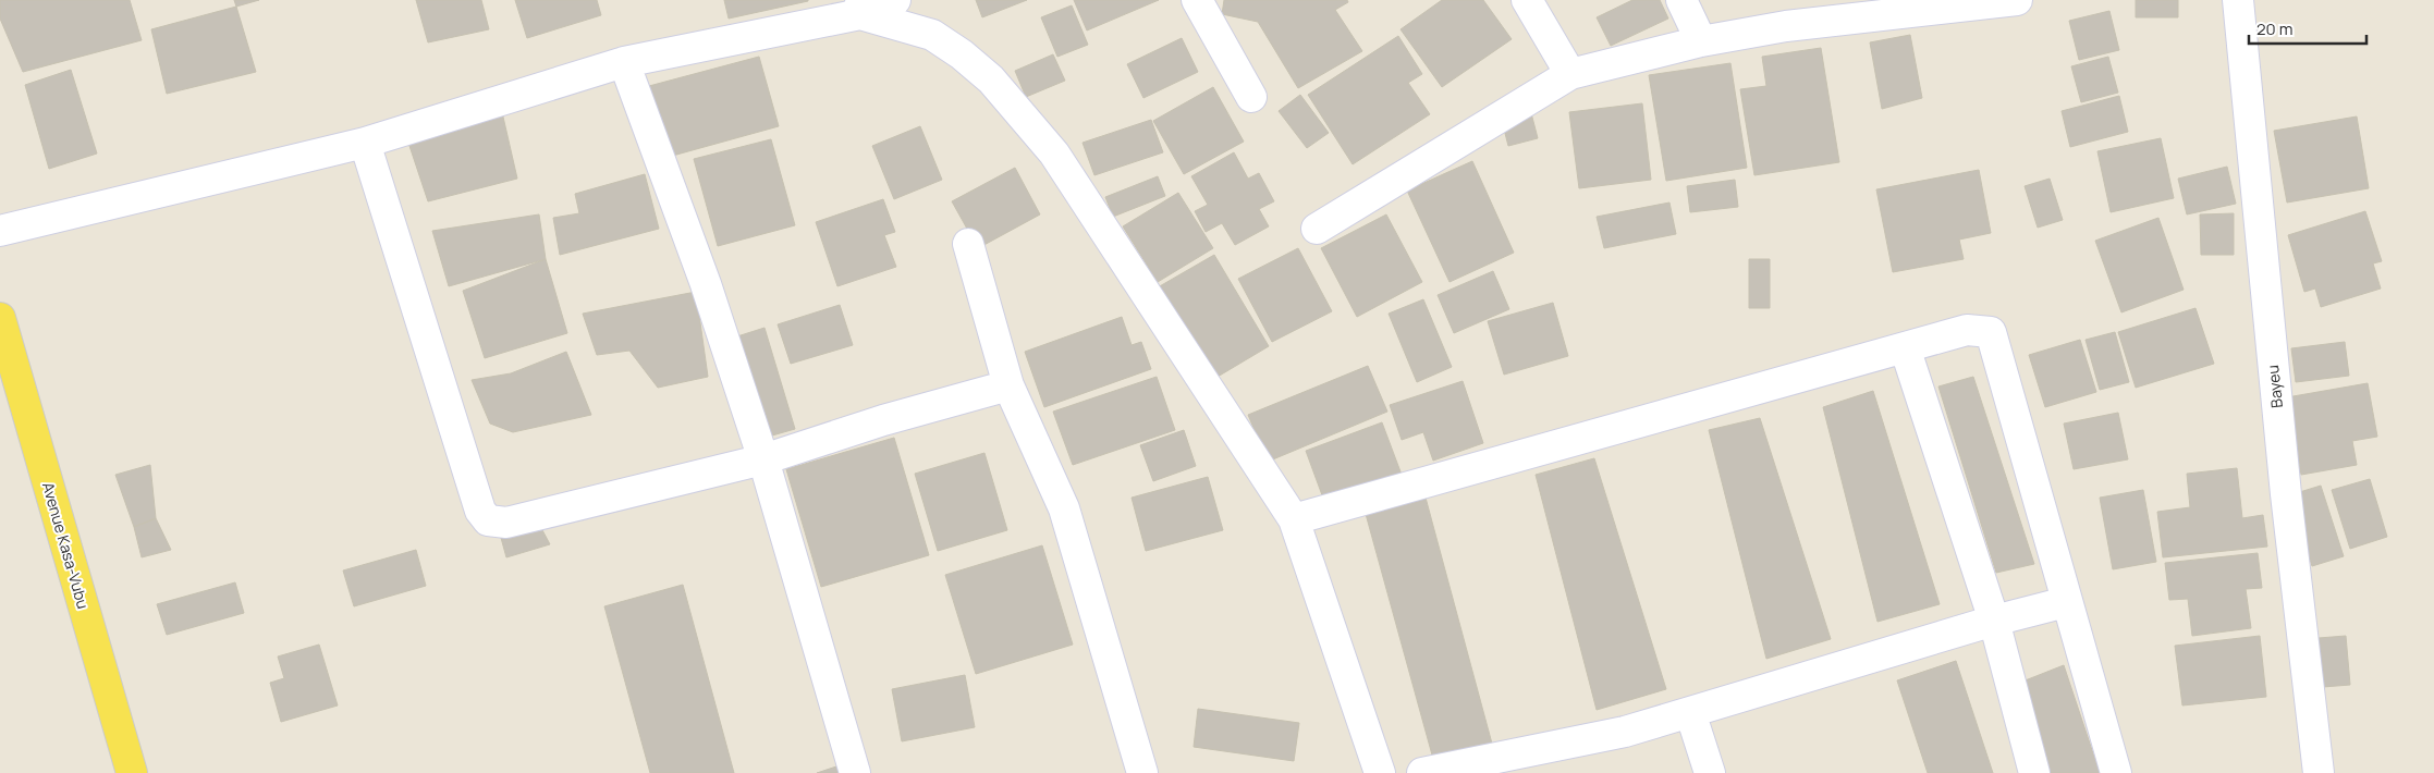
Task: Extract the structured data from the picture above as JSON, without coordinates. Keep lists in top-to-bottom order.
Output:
{
  "streets": {
    "main road": ["Avenue Kasa-Vubu"],
    "street": ["Bayeu"]
  },
  "scale_bar": "20 m"
}
